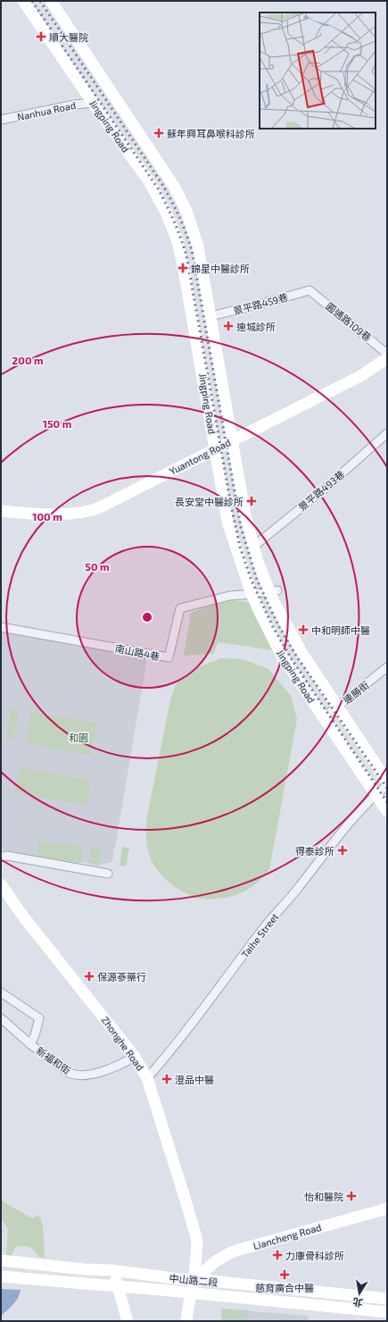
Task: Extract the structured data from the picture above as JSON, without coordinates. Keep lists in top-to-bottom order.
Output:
{
  "streets": {
    "street": [
      "Nanhua Road",
      "Jingping Road",
      "景平路459巷",
      "圓通路109巷",
      "Yuantong Road",
      "景平路493巷",
      "南山路4巷",
      "連勝街",
      "Taihe Street",
      "Zhonghe Road",
      "新福和街",
      "Liancheng Road",
      "中山路二段"
    ]
  },
  "crossings": [
    ["Nanhua Road", "Jingping Road"],
    ["Jingping Road", "景平路459巷"],
    ["Jingping Road", "Yuantong Road"],
    ["Jingping Road", "景平路493巷"],
    ["Jingping Road", "南山路4巷"],
    ["Jingping Road", "連勝街"],
    ["Jingping Road", "Taihe Street"],
    ["景平路459巷", "圓通路109巷"],
    ["Taihe Street", "Zhonghe Road"],
    ["Zhonghe Road", "新福和街"],
    ["Zhonghe Road", "Liancheng Road"],
    ["Zhonghe Road", "中山路二段"],
    ["Liancheng Road", "中山路二段"]
  ],
  "parks": ["和園"],
  "places": {
    "health": [
      "順大醫院",
      "蘇年興耳鼻喉科診所",
      "錦星中醫診所",
      "連城診所",
      "長安堂中醫診所",
      "中和明師中醫",
      "得泰診所",
      "保源蔘藥行",
      "澄品中醫",
      "怡和醫院",
      "力康骨科診所",
      "慈育廣合中醫"
    ]
  },
  "north": "bottom",
  "rings": [
    "200 m",
    "150 m",
    "100 m",
    "50 m"
  ]
}
